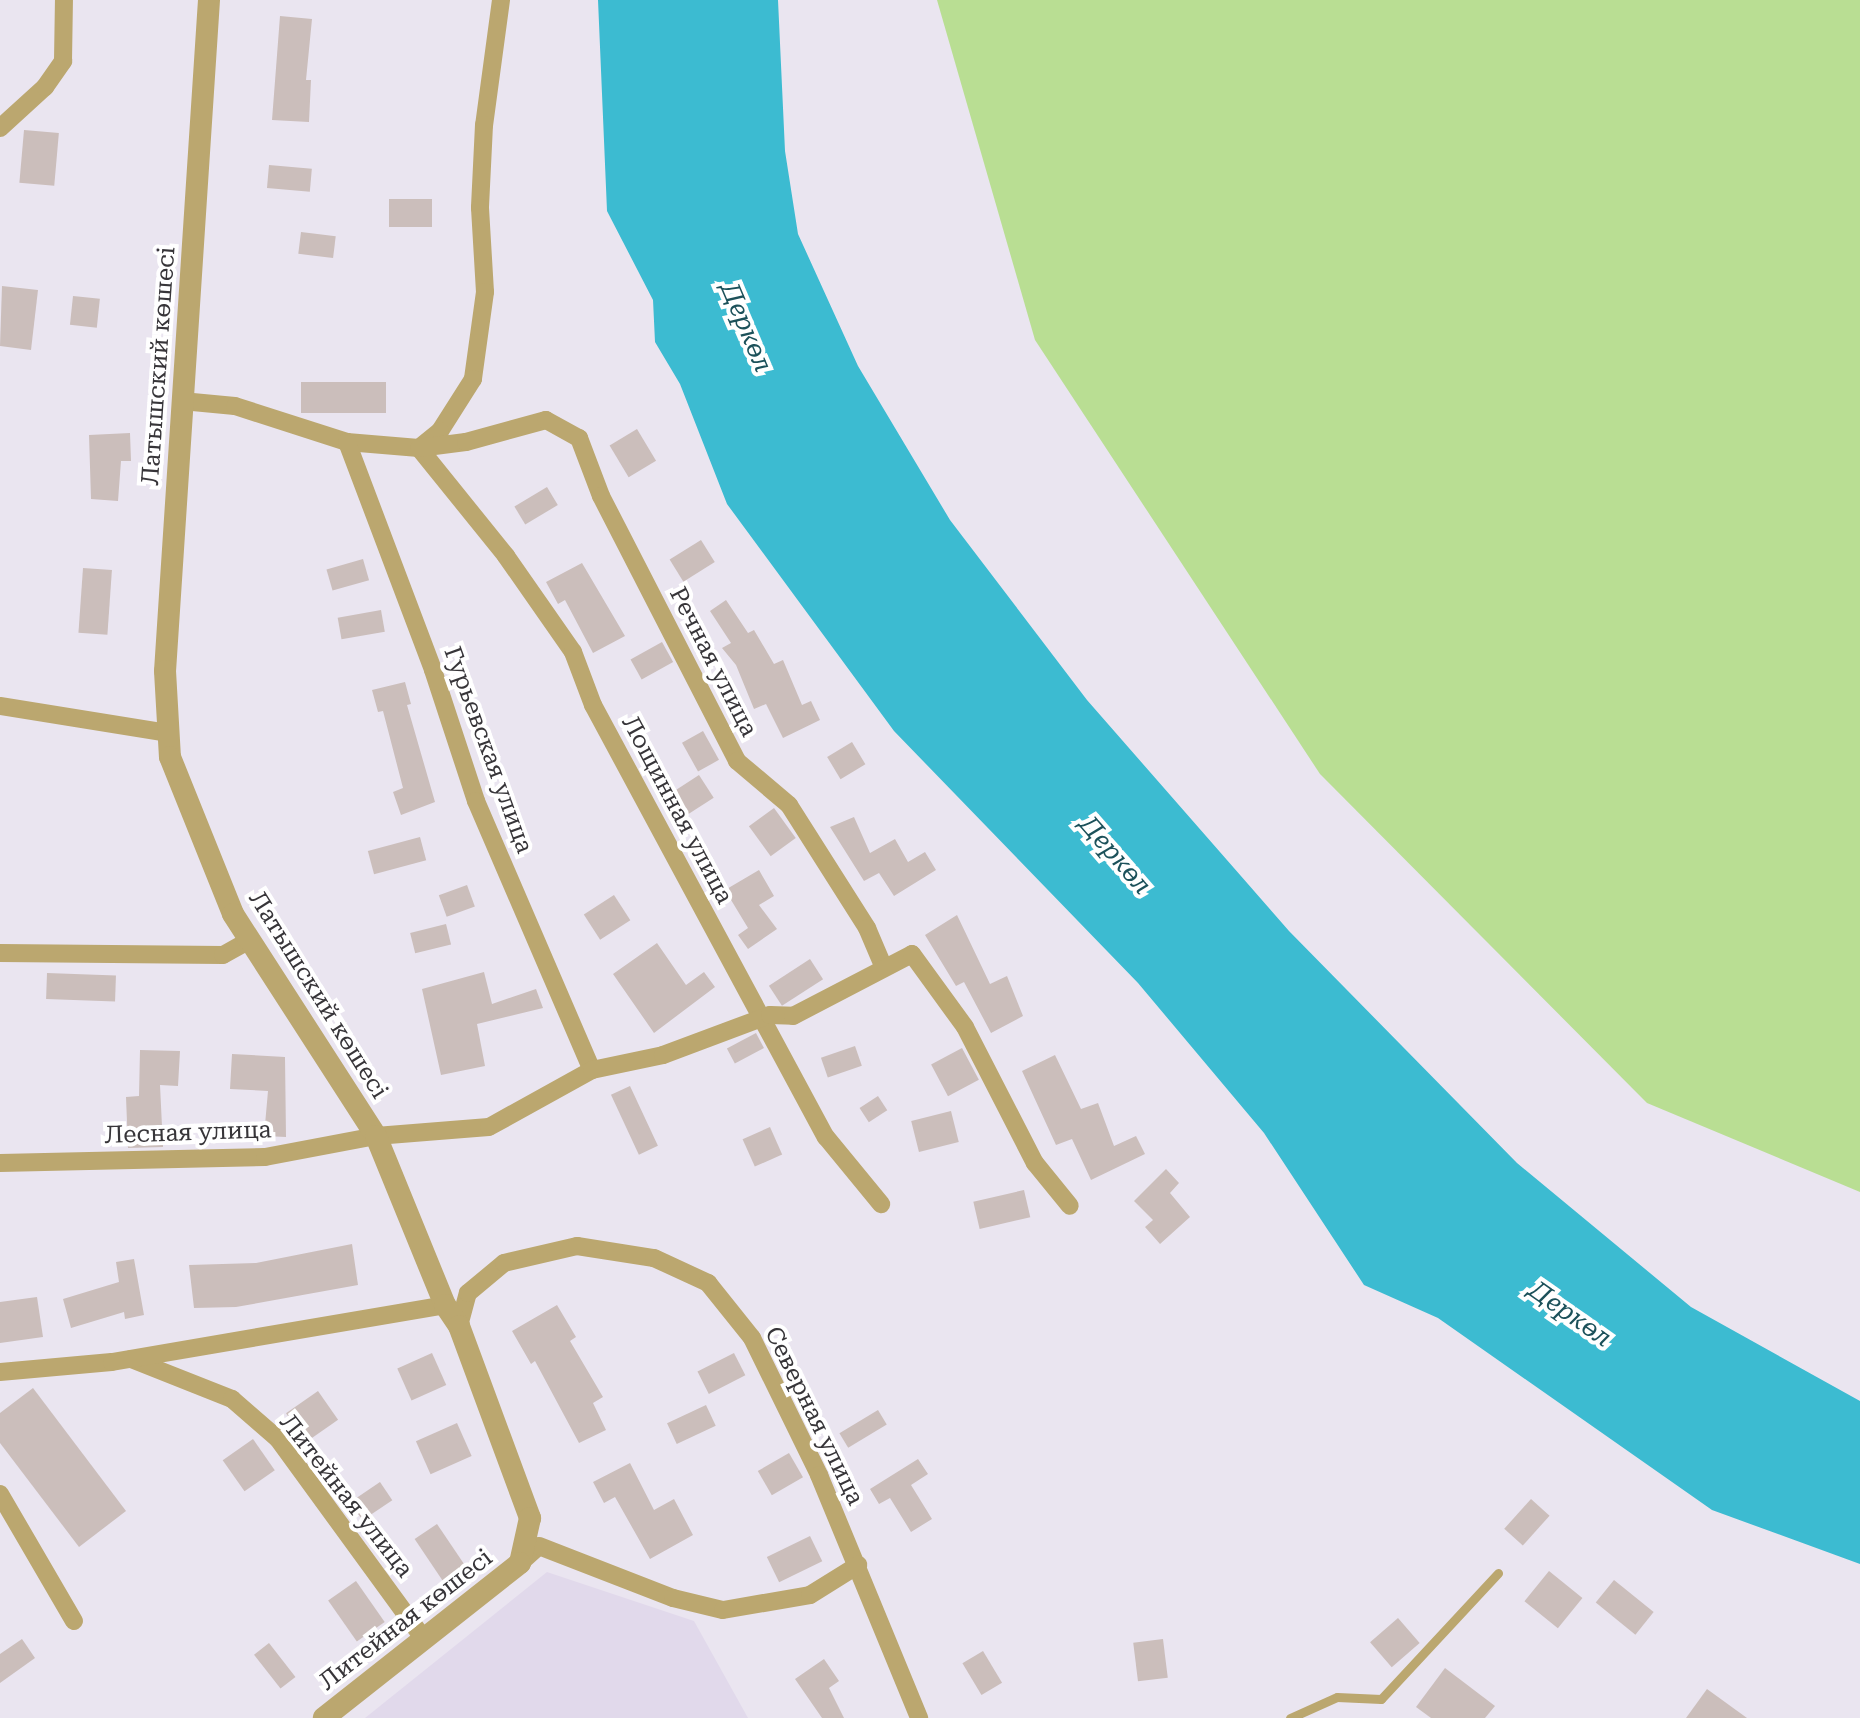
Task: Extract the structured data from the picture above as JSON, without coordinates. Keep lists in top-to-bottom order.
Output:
{
  "streets": {
    "street": [
      "Латышский көшесі",
      "Речная улица",
      "Гурьевская улица",
      "Лощинная улица",
      "Лесная улица",
      "Северная улица",
      "Литейная улица",
      "Литейная көшесі"
    ]
  },
  "crossings": [
    ["Латышский көшесі", "Лесная улица"],
    ["Латышский көшесі", "Северная улица"],
    ["Латышский көшесі", "Литейная улица"],
    ["Латышский көшесі", "Литейная көшесі"],
    ["Речная улица", "Лощинная улица"],
    ["Речная улица", "Лесная улица"],
    ["Гурьевская улица", "Лесная улица"],
    ["Лощинная улица", "Лесная улица"],
    ["Литейная улица", "Литейная көшесі"]
  ],
  "water": ["Деркөл"]
}
